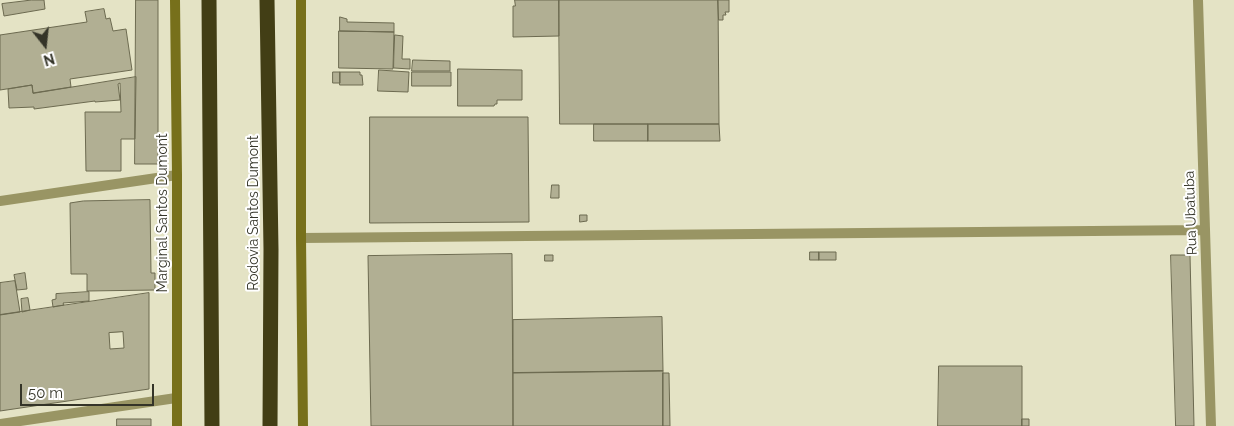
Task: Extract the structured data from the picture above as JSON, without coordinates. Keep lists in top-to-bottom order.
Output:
{
  "streets": {
    "highway": ["Rodovia Santos Dumont"],
    "main road": ["Marginal Santos Dumont"],
    "street": ["Rua Ubatuba"]
  },
  "scale_bar": "50 m",
  "north": "bottom"
}
